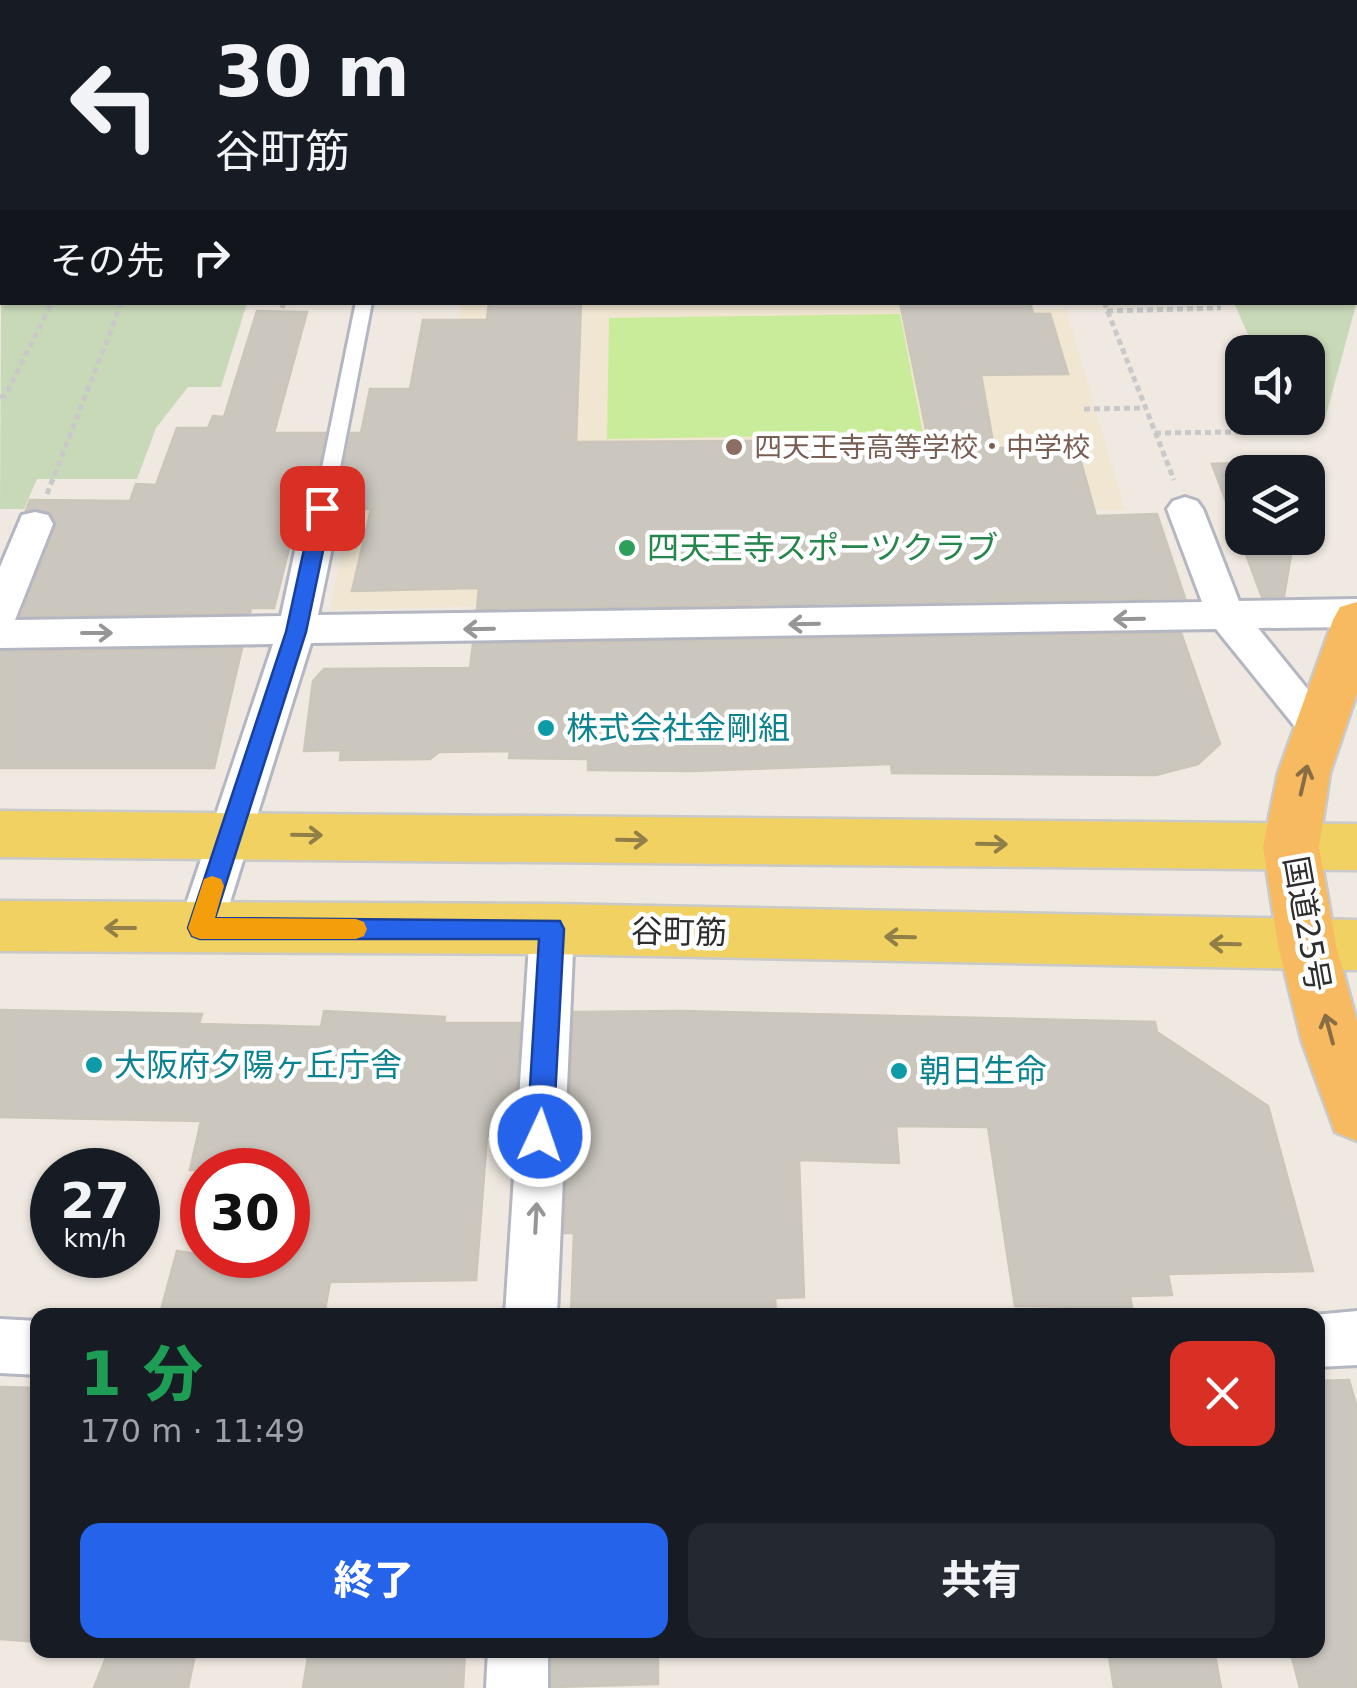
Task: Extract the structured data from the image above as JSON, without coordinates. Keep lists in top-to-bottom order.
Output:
{
  "streets": {
    "highway": ["国道25号"],
    "main road": ["谷町筋"]
  },
  "crossings": [
    ["国道25号", "谷町筋"]
  ],
  "one_way": ["国道25号"],
  "places": [
    "四天王寺高等学校・中学校",
    "四天王寺スポーツクラブ",
    "株式会社金剛組",
    "大阪府夕陽ヶ丘庁舎",
    "朝日生命"
  ],
  "page": {
    "turn": ["30 m", "谷町筋"],
    "then": "その先",
    "speed": "27 km/h",
    "limit": "30",
    "heading": ["1 分", "170 m · 11:49"],
    "buttons": ["終了", "共有"]
  }
}
